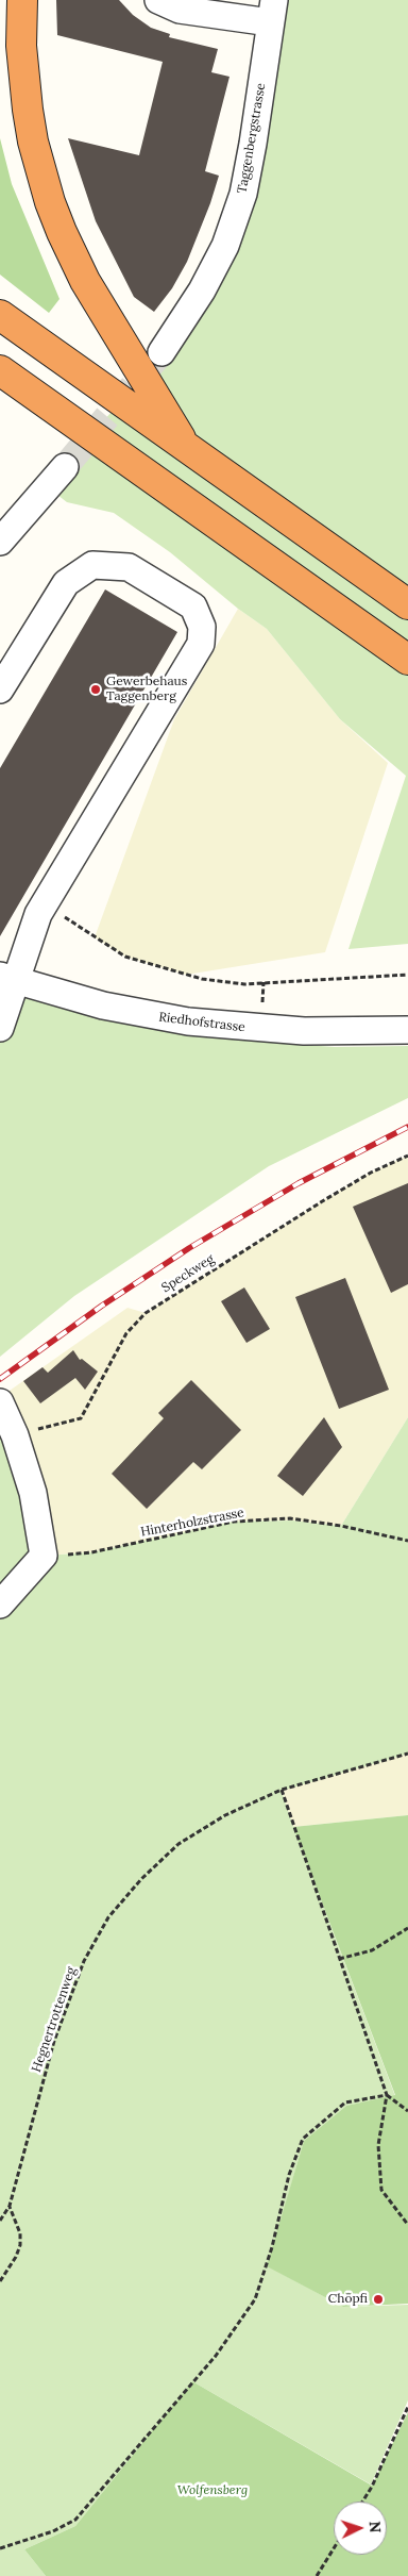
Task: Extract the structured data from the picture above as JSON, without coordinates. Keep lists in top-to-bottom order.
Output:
{
  "streets": {
    "street": ["Taggenbergstrasse", "Riedhofstrasse"],
    "path": ["Speckweg", "Hinterholzstrasse", "Hegnertrottenweg"]
  },
  "parks": ["Wolfensberg"],
  "places": ["Gewerbehaus Taggenberg", "Chöpfi"],
  "north": "right"
}
